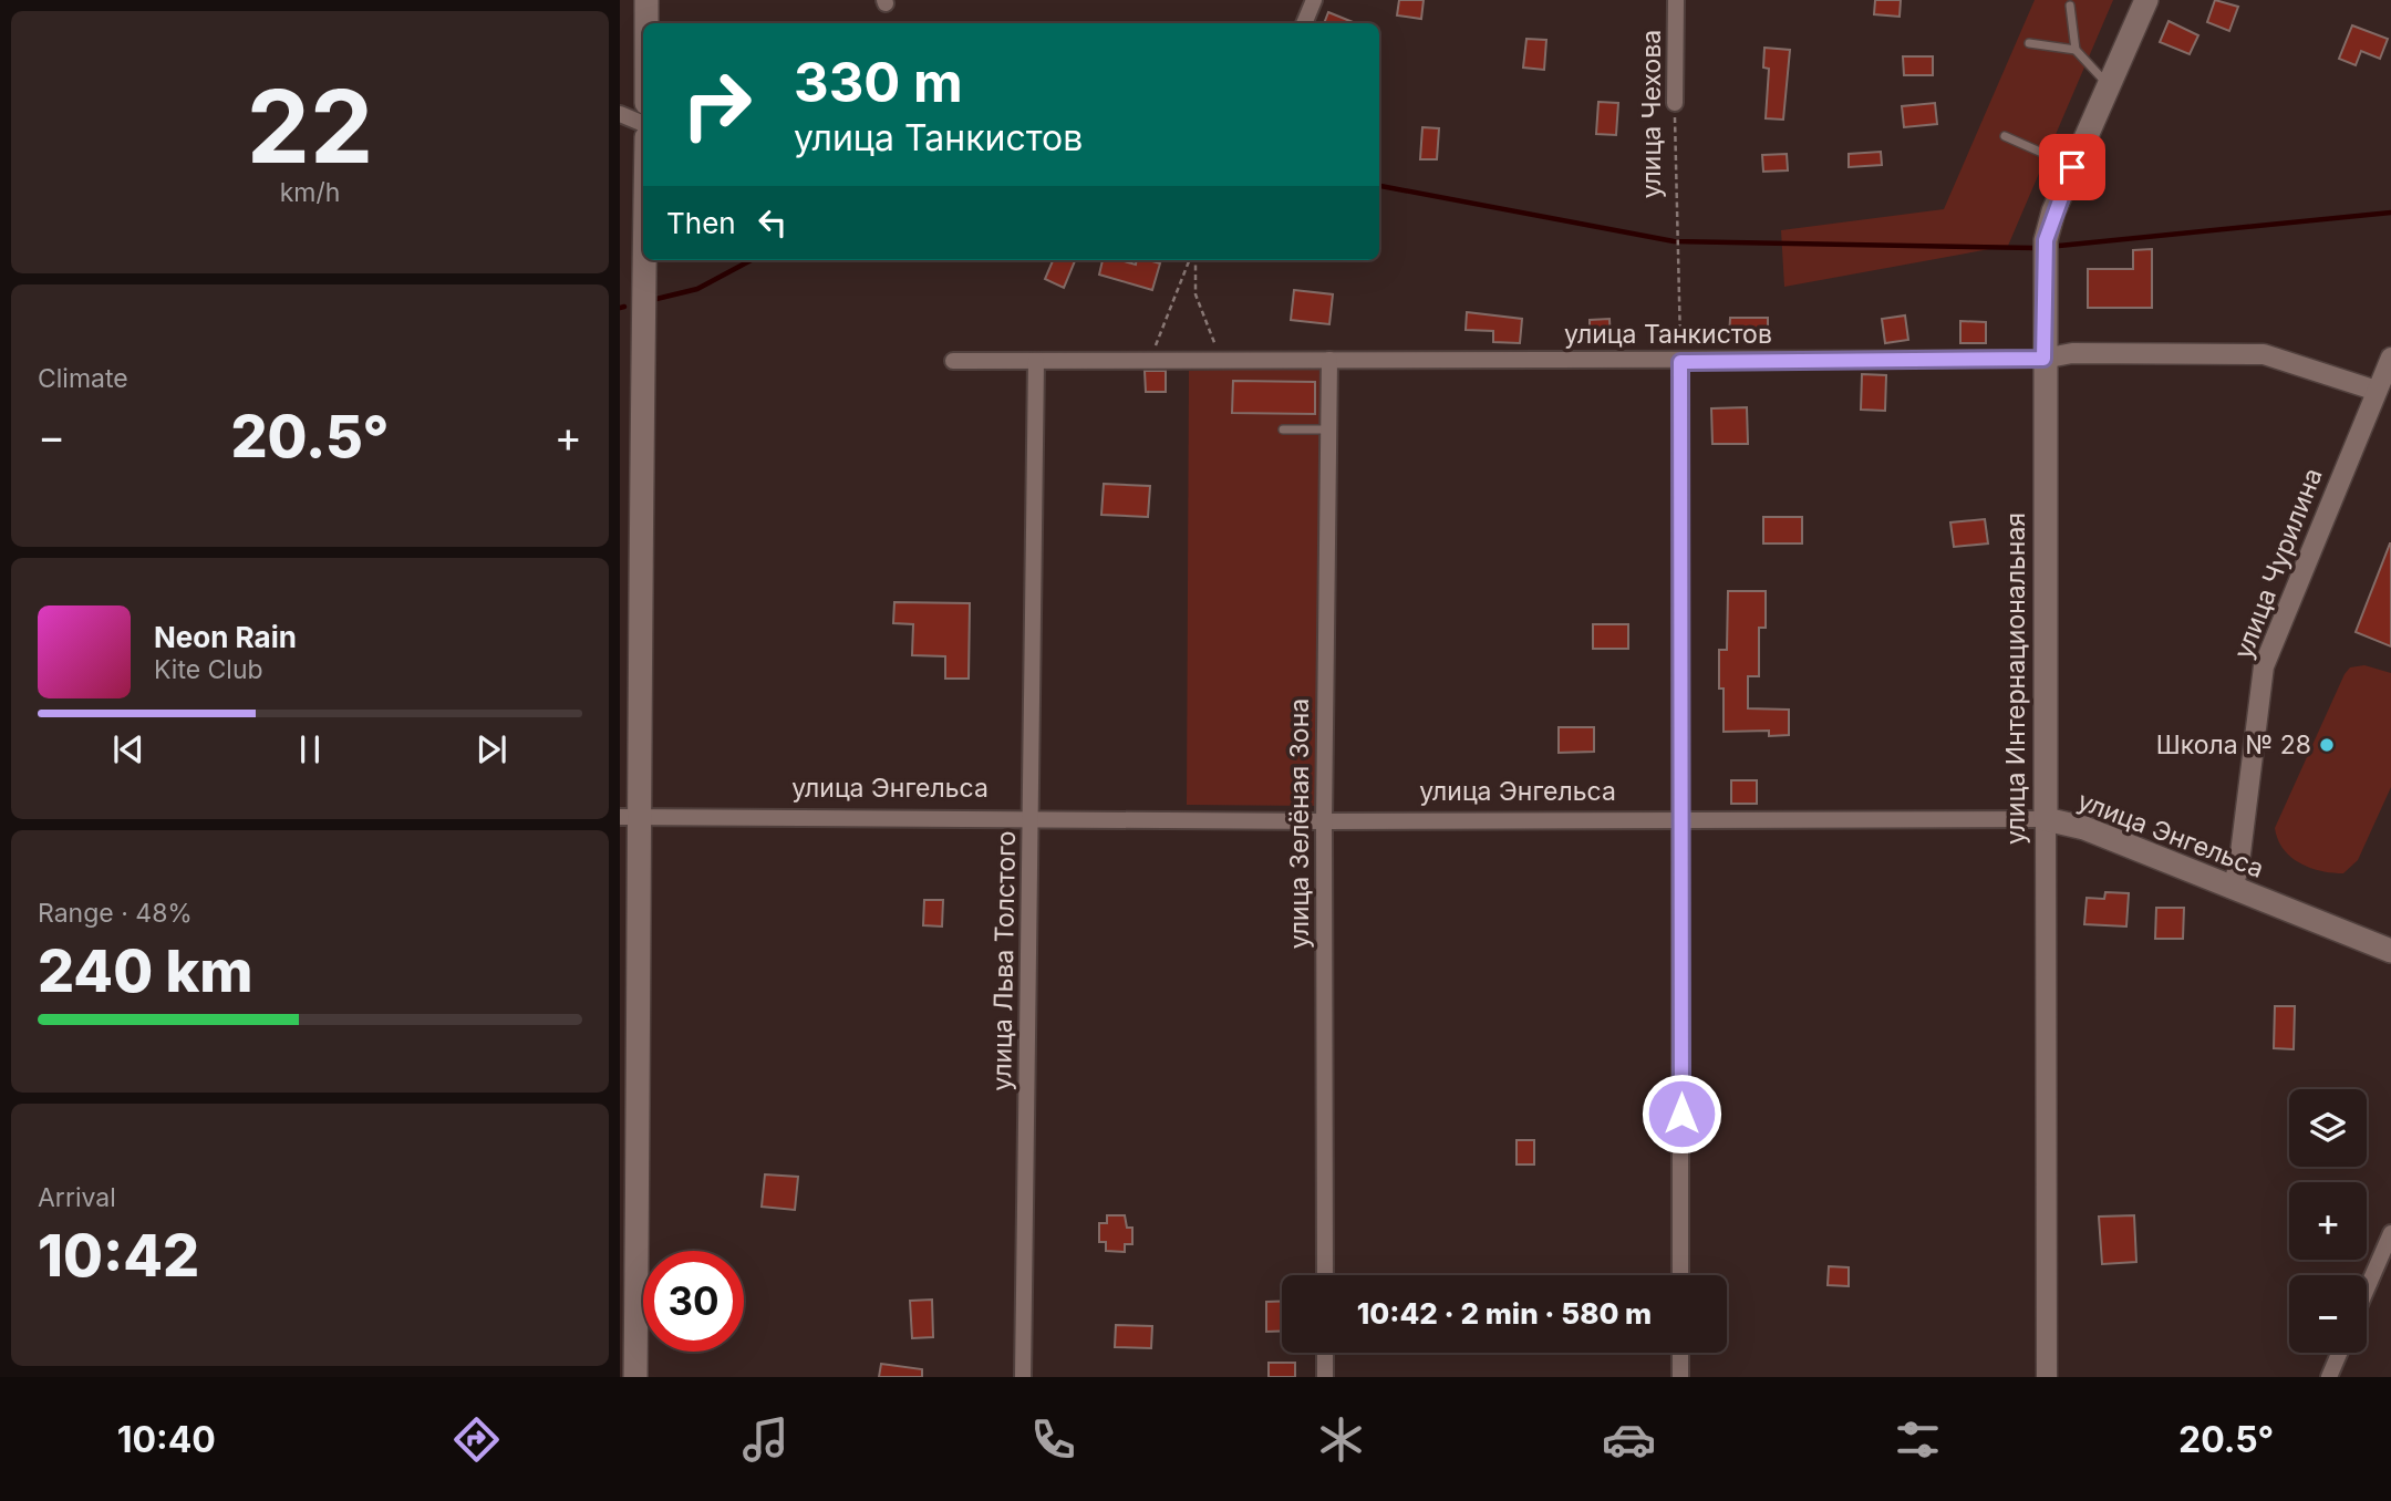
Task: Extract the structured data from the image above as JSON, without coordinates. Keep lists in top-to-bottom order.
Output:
{
  "streets": {
    "main road": ["улица Интернациональная", "улица Энгельса"],
    "street": [
      "улица Чехова",
      "улица Танкистов",
      "улица Чурилина",
      "улица Зелёная Зона",
      "улица Льва Толстого"
    ]
  },
  "crossings": [
    ["улица Чехова", "улица Танкистов"],
    ["улица Танкистов", "улица Чурилина"],
    ["улица Танкистов", "улица Интернациональная"],
    ["улица Танкистов", "улица Зелёная Зона"],
    ["улица Танкистов", "улица Льва Толстого"],
    ["улица Чурилина", "улица Энгельса"],
    ["улица Интернациональная", "улица Энгельса"],
    ["улица Энгельса", "улица Зелёная Зона"],
    ["улица Энгельса", "улица Льва Толстого"]
  ],
  "places": ["Школа № 28"],
  "page": {
    "tile": [
      ["22", "km/h"],
      "Climate",
      ["Range · 48%", "240 km"],
      ["Arrival", "10:42"]
    ],
    "turn": ["330 m", "улица Танкистов"],
    "then": "Then",
    "heat": ["−", "20.5°", "+"],
    "song": ["Neon Rain", "Kite Club"],
    "map_buttons": ["+", "−"],
    "limit": "30",
    "trip": "10:42 · 2 min · 580 m",
    "tabs": ["10:40", "20.5°"]
  }
}
